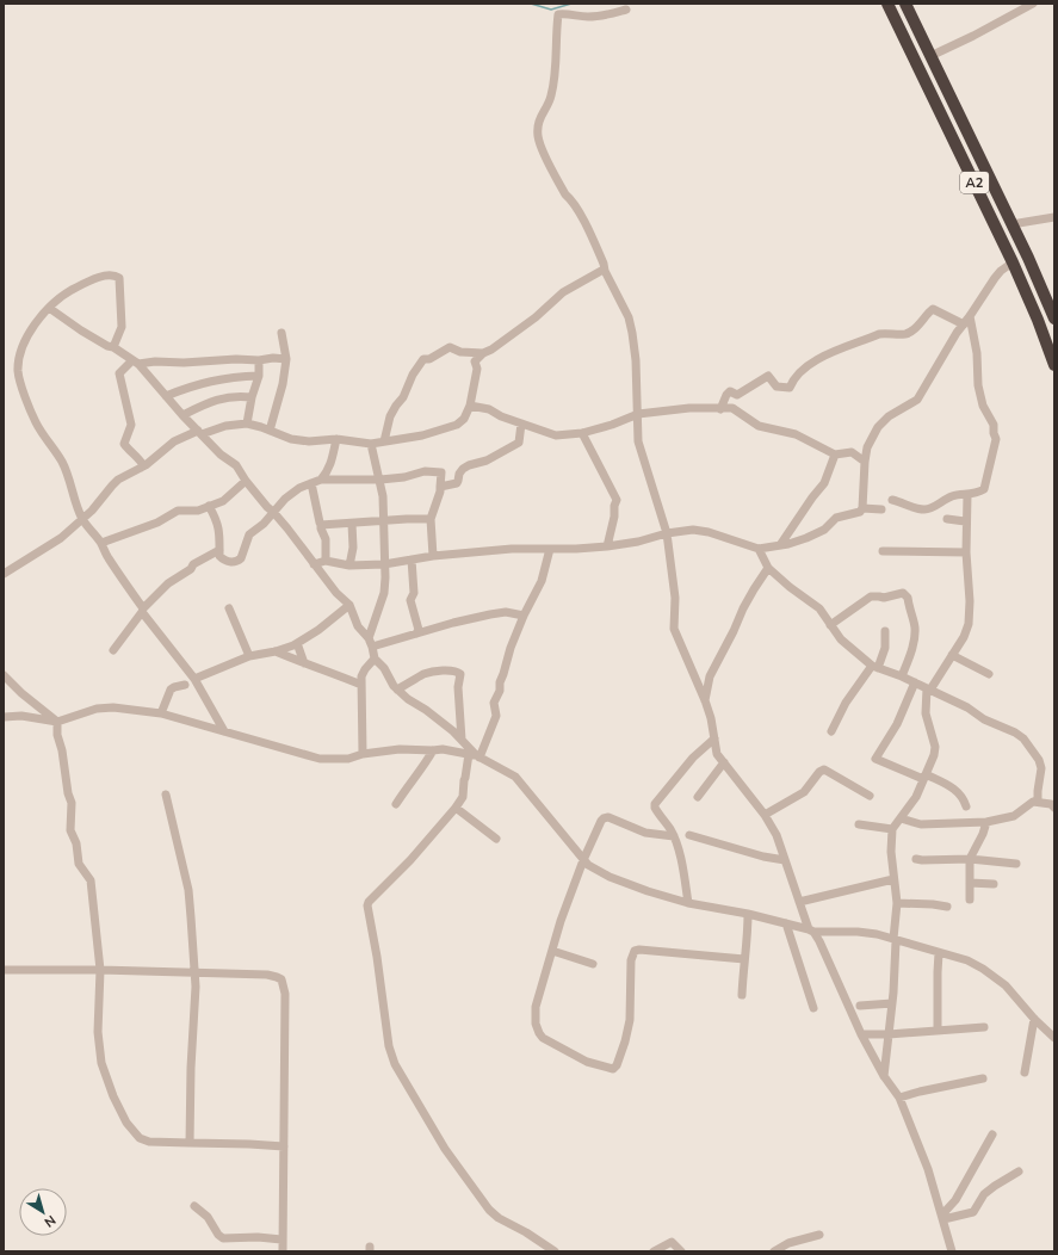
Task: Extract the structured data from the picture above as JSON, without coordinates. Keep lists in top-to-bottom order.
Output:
{
  "streets": {
    "highway": ["A2"]
  },
  "north": "bottom right"
}
